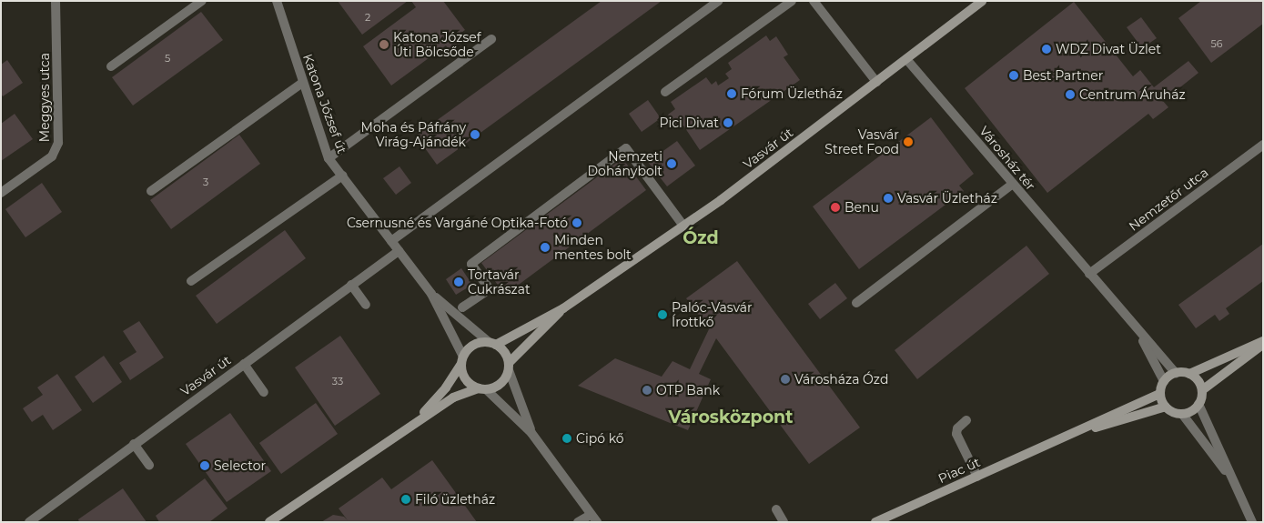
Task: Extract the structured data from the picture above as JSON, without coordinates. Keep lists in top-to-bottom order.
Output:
{
  "streets": {
    "street": [
      "Meggyes utca",
      "Katona József út",
      "Vasvár út",
      "Városház tér",
      "Nemzetőr utca",
      "Piac út"
    ]
  },
  "crossings": [
    ["Katona József út", "Vasvár út"],
    ["Vasvár út", "Városház tér"],
    ["Városház tér", "Nemzetőr utca"]
  ],
  "districts": ["Ózd", "Városközpont"],
  "places": [
    "Katona József Úti Bölcsőde",
    "WDZ Divat Üzlet",
    "Best Partner",
    "Fórum Üzletház",
    "Centrum Áruház",
    "Pici Divat",
    "Moha és Páfrány Virág-Ajándék",
    "Vasvár Street Food",
    "Nemzeti Dohánybolt",
    "Vasvár Üzletház",
    "Benu",
    "Csernusné és Vargáné Optika-Fotó",
    "Minden mentes bolt",
    "Tortavár Cukrászat",
    "Palóc-Vasvár Írottkő",
    "Városháza Ózd",
    "OTP Bank",
    "Cipó kő",
    "Selector",
    "Filó üzletház"
  ],
  "house_numbers": [
    "2",
    "56",
    "5",
    "3",
    "33"
  ]
}
